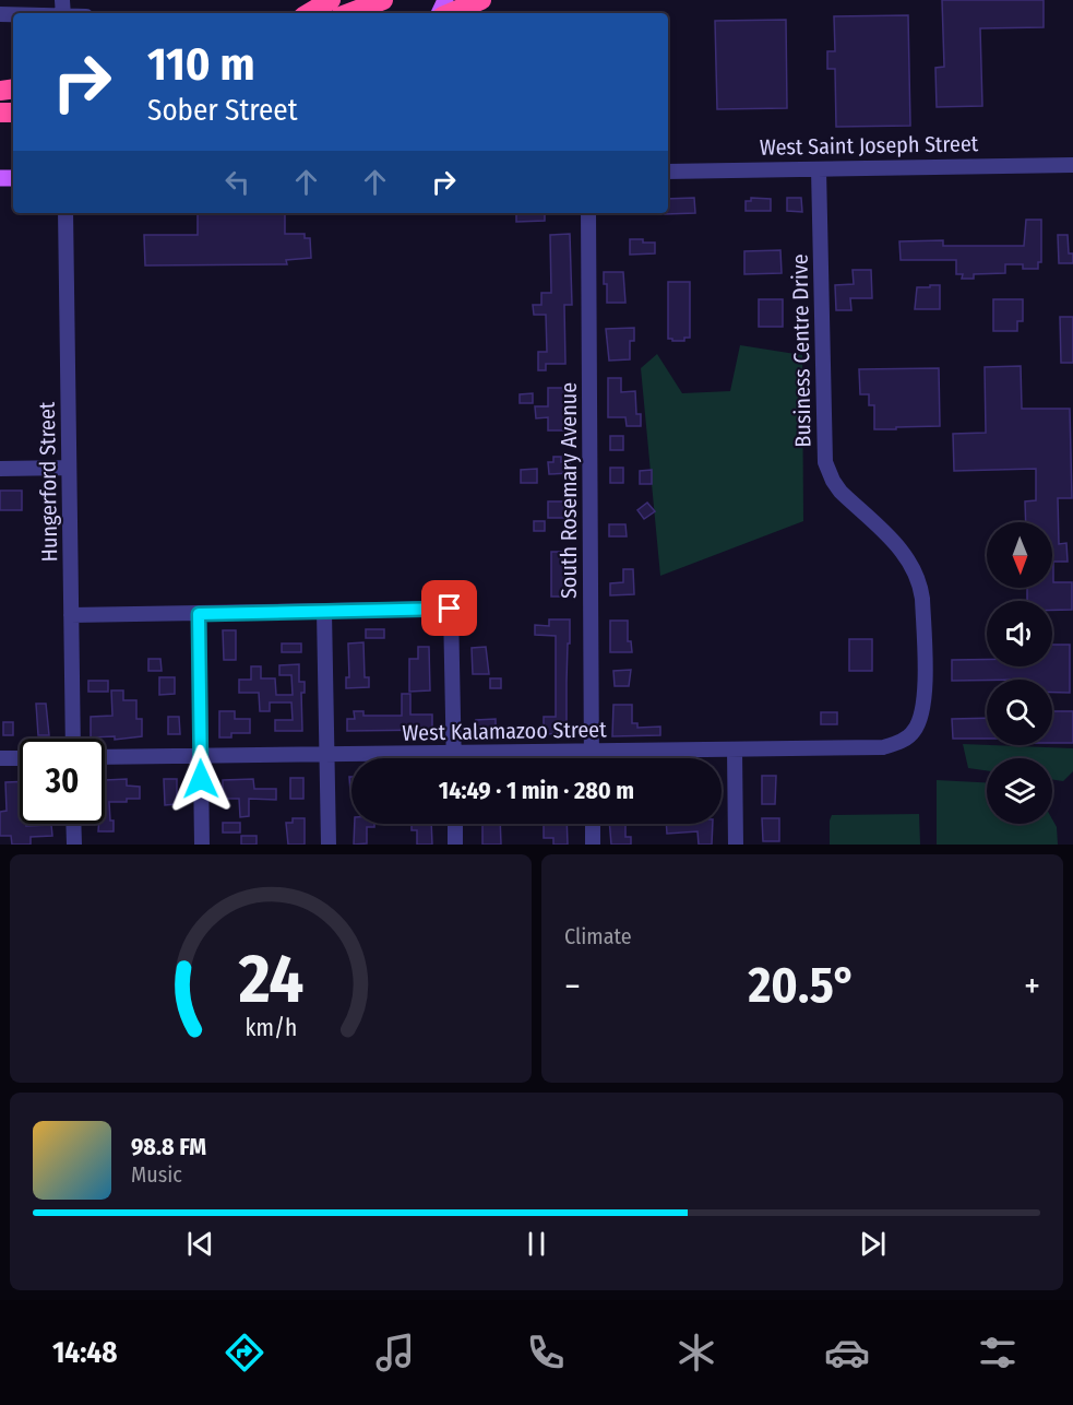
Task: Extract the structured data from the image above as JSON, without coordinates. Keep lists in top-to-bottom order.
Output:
{
  "streets": {
    "street": [
      "West Saint Joseph Street",
      "Business Centre Drive",
      "Hungerford Street",
      "South Rosemary Avenue",
      "West Kalamazoo Street"
    ]
  },
  "crossings": [
    ["West Saint Joseph Street", "Business Centre Drive"],
    ["Business Centre Drive", "West Kalamazoo Street"],
    ["South Rosemary Avenue", "West Kalamazoo Street"]
  ],
  "north": "bottom",
  "page": {
    "turn": ["110 m", "Sober Street"],
    "limit": "30",
    "trip": "14:49 · 1 min · 280 m",
    "tile": "Climate",
    "heat": ["−", "20.5°", "+"],
    "song": ["98.8 FM", "Music"],
    "tabs": "14:48",
    "gauge": ["24", "km/h"]
  }
}
